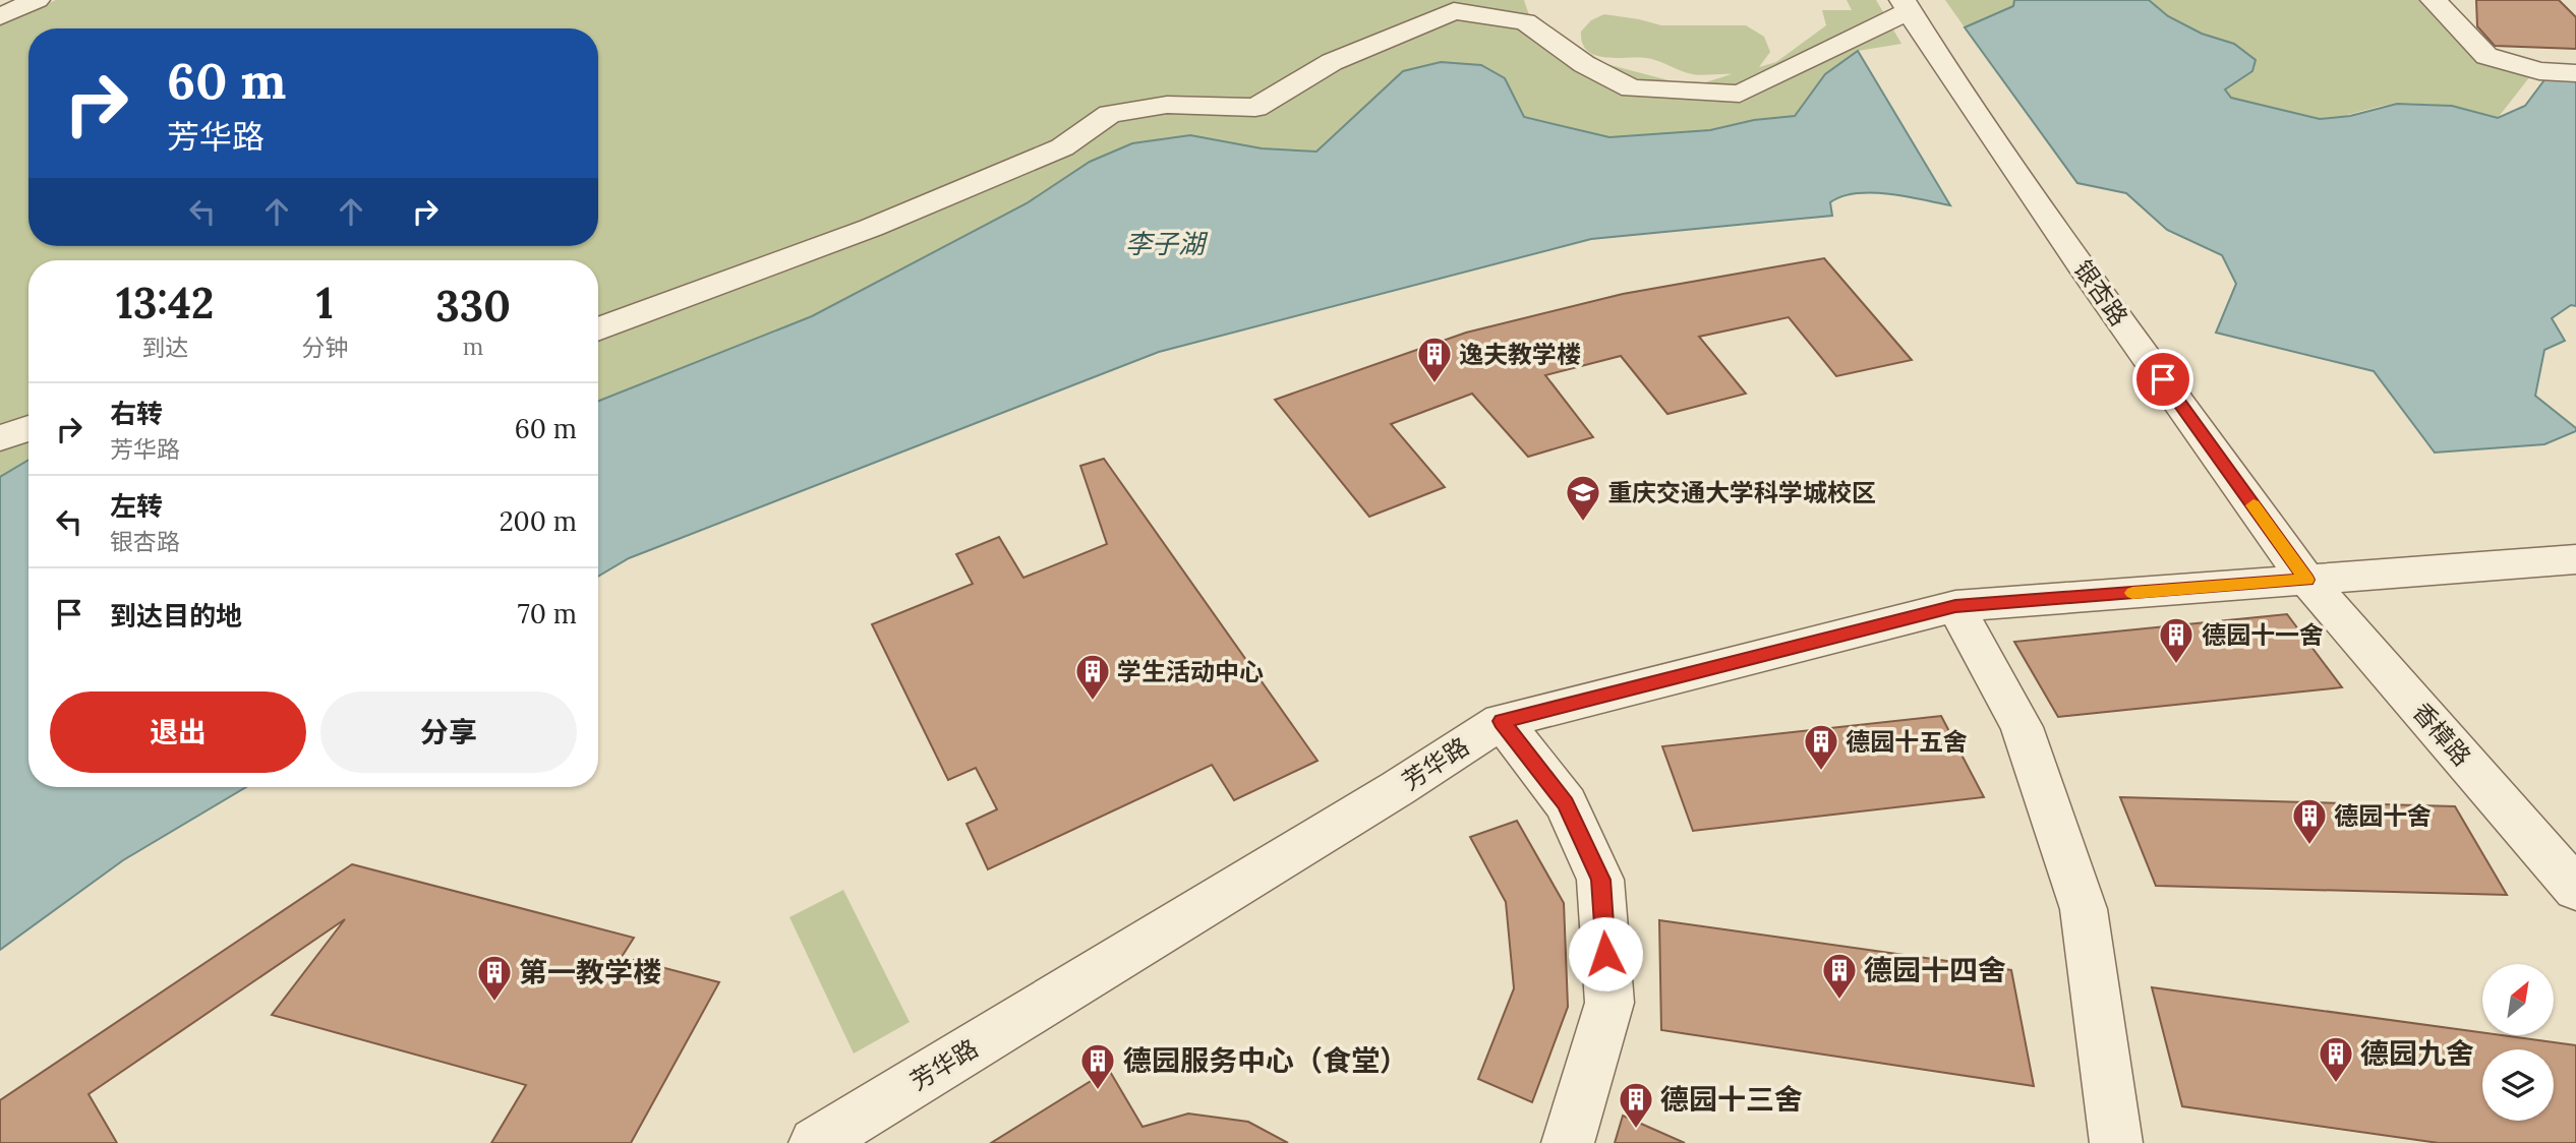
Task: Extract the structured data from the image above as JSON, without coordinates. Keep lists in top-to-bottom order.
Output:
{
  "streets": {
    "street": ["银杏路", "香樟路", "芳华路"]
  },
  "crossings": [
    ["银杏路", "香樟路"],
    ["银杏路", "芳华路"],
    ["香樟路", "芳华路"]
  ],
  "water": ["李子湖"],
  "places": {
    "building": [
      "逸夫教学楼",
      "德园十一舍",
      "学生活动中心",
      "德园十五舍",
      "德园十舍",
      "德园十四舍",
      "第一教学楼",
      "德园九舍",
      "德园服务中心（食堂）",
      "德园十三舍"
    ],
    "school or university": ["重庆交通大学科学城校区"]
  },
  "north": "top right",
  "page": {
    "turn": ["60 m", "芳华路"],
    "eta": [
      "13:42",
      "到达",
      "1",
      "分钟",
      "330",
      "m"
    ],
    "list": [
      {
        "name": "右转",
        "note": "芳华路",
        "value": "60 m"
      },
      {
        "name": "左转",
        "note": "银杏路",
        "value": "200 m"
      },
      {
        "name": "到达目的地",
        "value": "70 m"
      }
    ],
    "buttons": ["退出", "分享"]
  }
}
